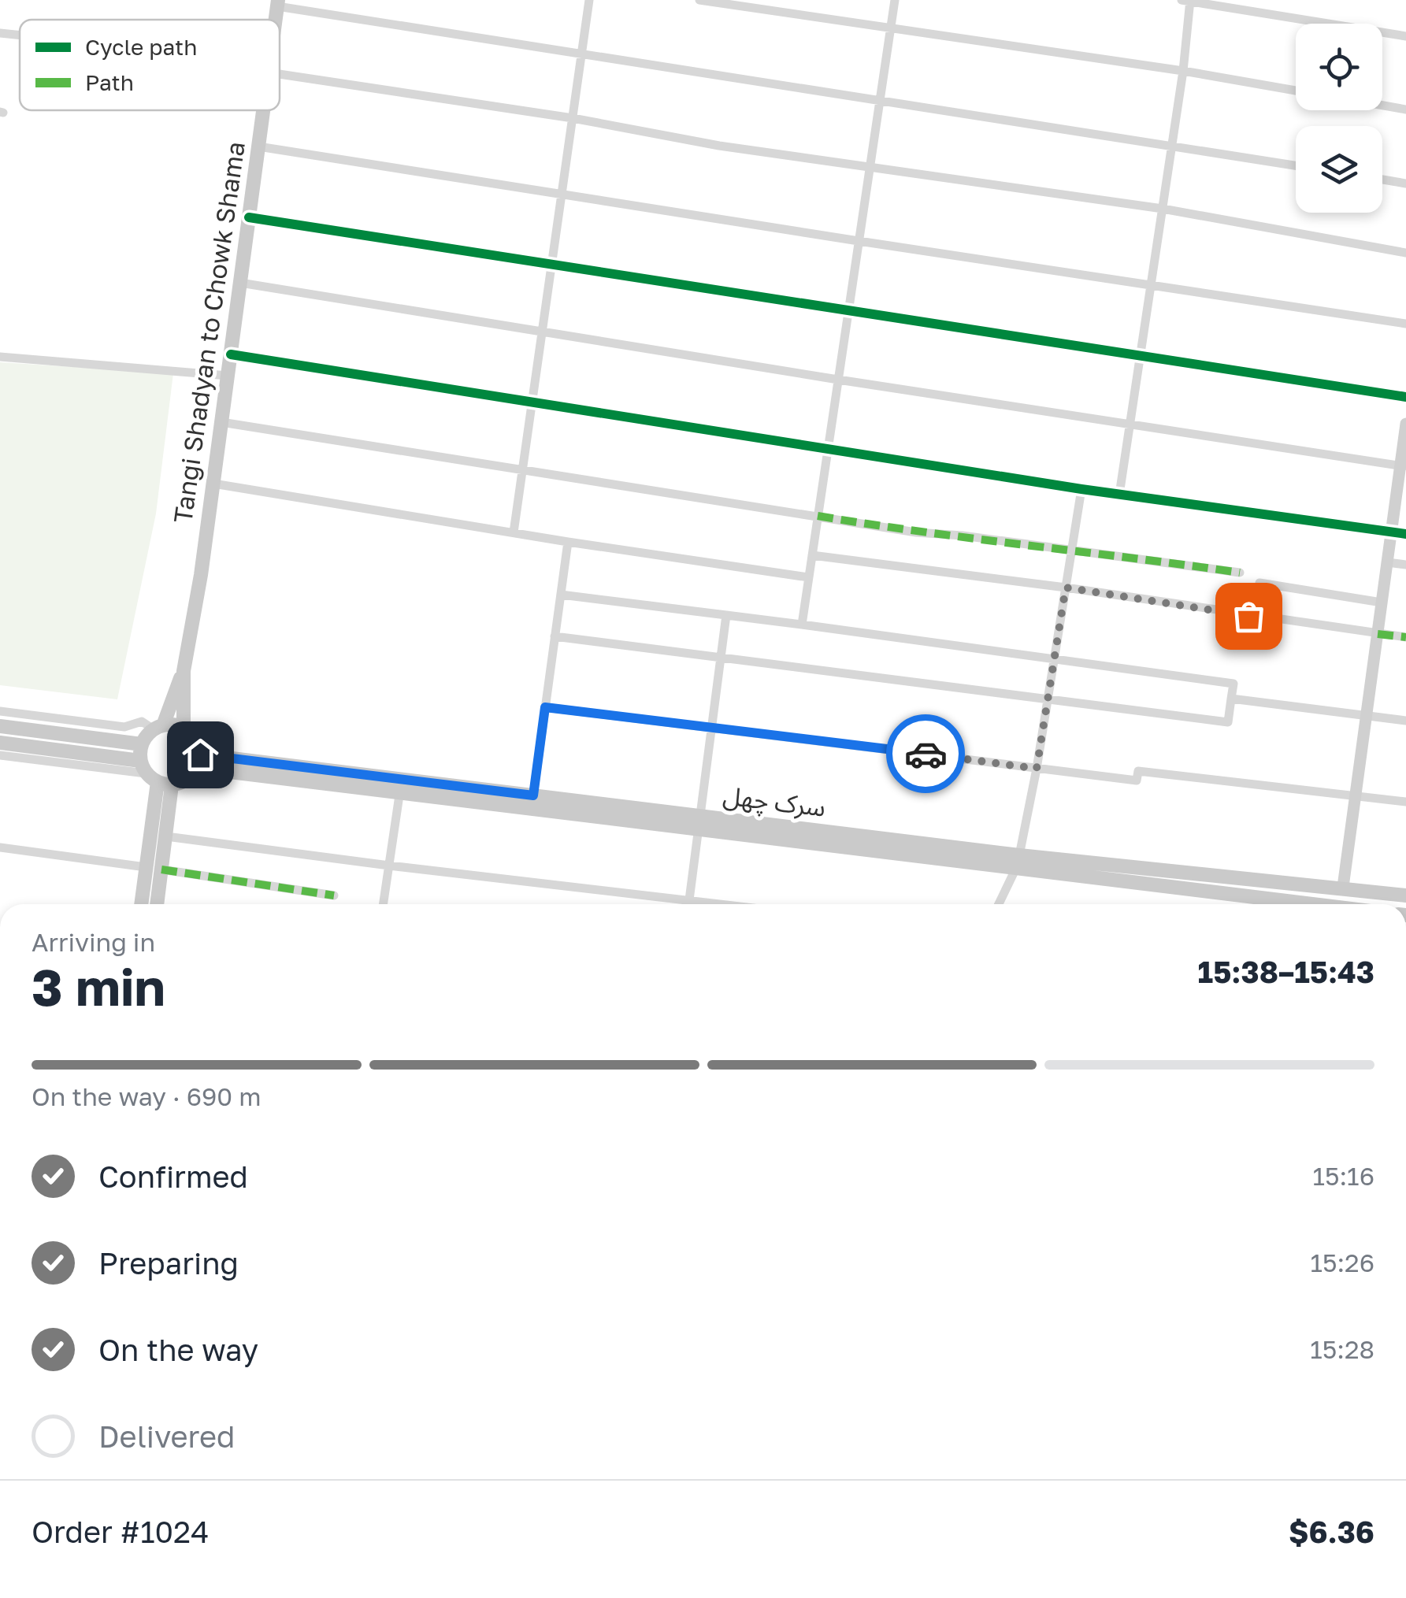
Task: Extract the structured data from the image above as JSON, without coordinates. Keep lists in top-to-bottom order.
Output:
{
  "streets": {
    "main road": ["Tangi Shadyan to Chowk Shama", "سرک چهل"]
  },
  "legend": ["Cycle path", "Path"],
  "page": {
    "heading": ["3 min", "Arriving in", "15:38–15:43"],
    "panel": ["Order #1024", "$6.36"],
    "bar": "On the way · 690 m",
    "list": [
      ["Confirmed", "15:16"],
      ["Preparing", "15:26"],
      ["On the way", "15:28"],
      "Delivered"
    ]
  }
}
